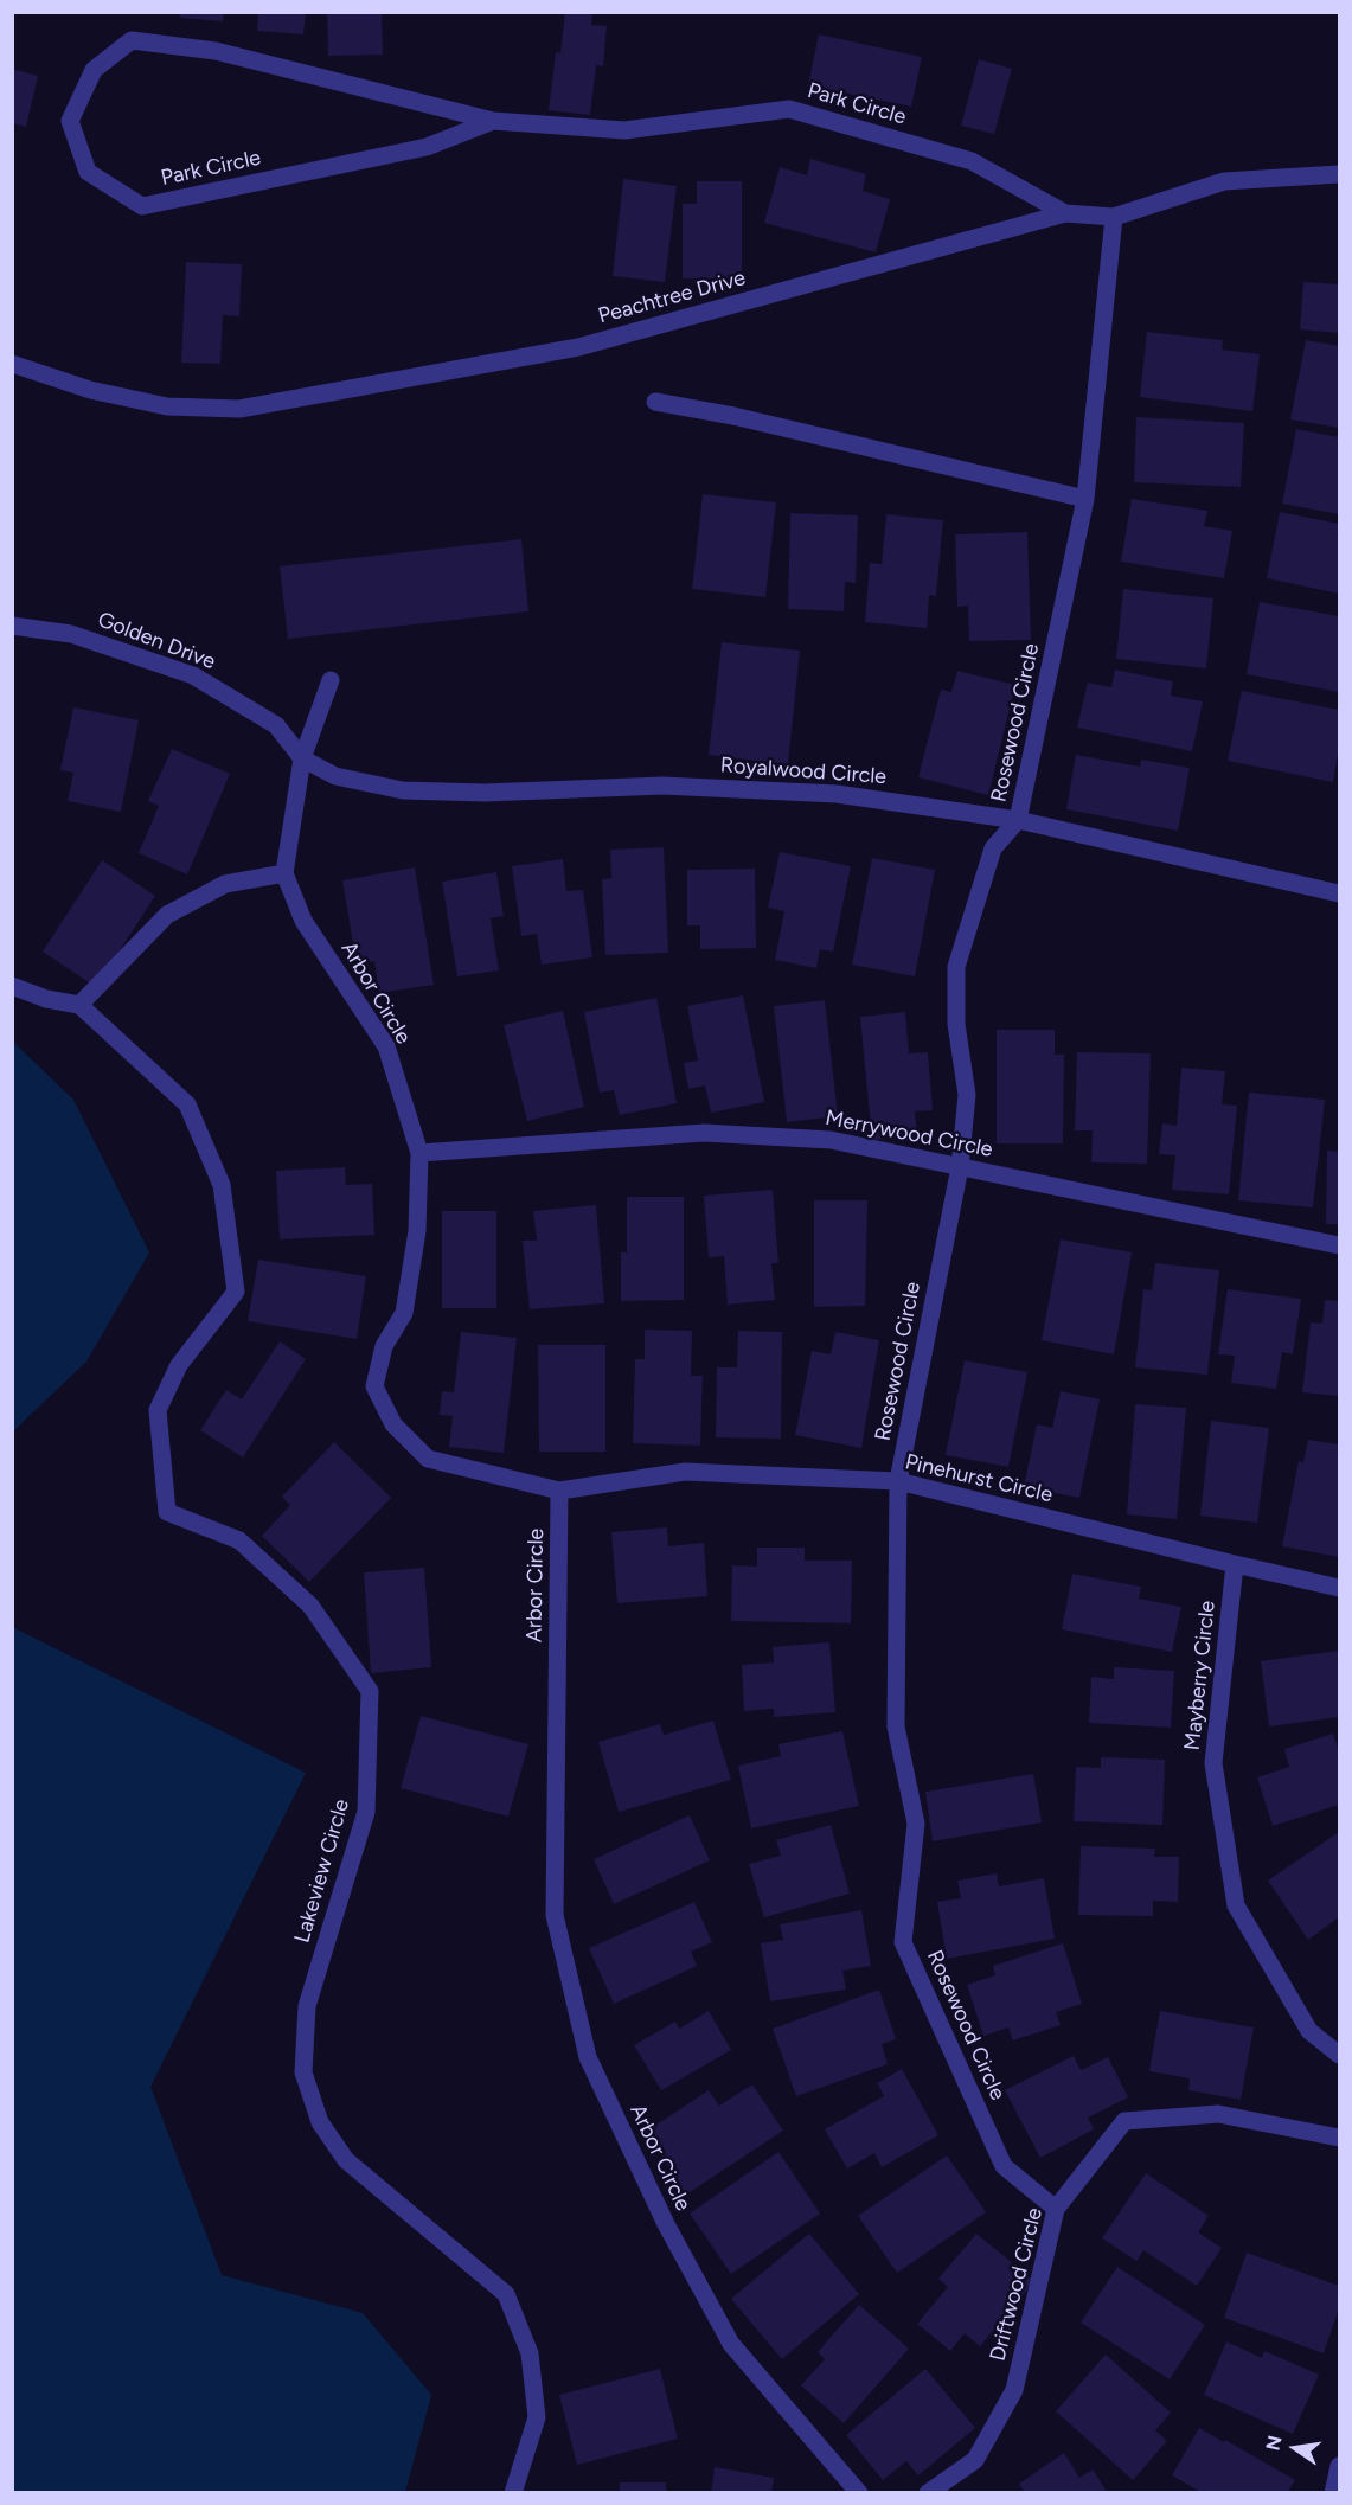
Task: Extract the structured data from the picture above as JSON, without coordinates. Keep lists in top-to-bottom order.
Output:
{
  "streets": {
    "street": [
      "Park Circle",
      "Peachtree Drive",
      "Golden Drive",
      "Rosewood Circle",
      "Royalwood Circle",
      "Arbor Circle",
      "Merrywood Circle",
      "Pinehurst Circle",
      "Mayberry Circle",
      "Lakeview Circle",
      "Driftwood Circle"
    ]
  },
  "crossings": [
    ["Park Circle", "Peachtree Drive"],
    ["Peachtree Drive", "Rosewood Circle"],
    ["Golden Drive", "Royalwood Circle"],
    ["Rosewood Circle", "Royalwood Circle"],
    ["Rosewood Circle", "Merrywood Circle"],
    ["Rosewood Circle", "Pinehurst Circle"],
    ["Rosewood Circle", "Driftwood Circle"],
    ["Arbor Circle", "Merrywood Circle"],
    ["Arbor Circle", "Pinehurst Circle"],
    ["Pinehurst Circle", "Mayberry Circle"]
  ],
  "north": "left"
}
